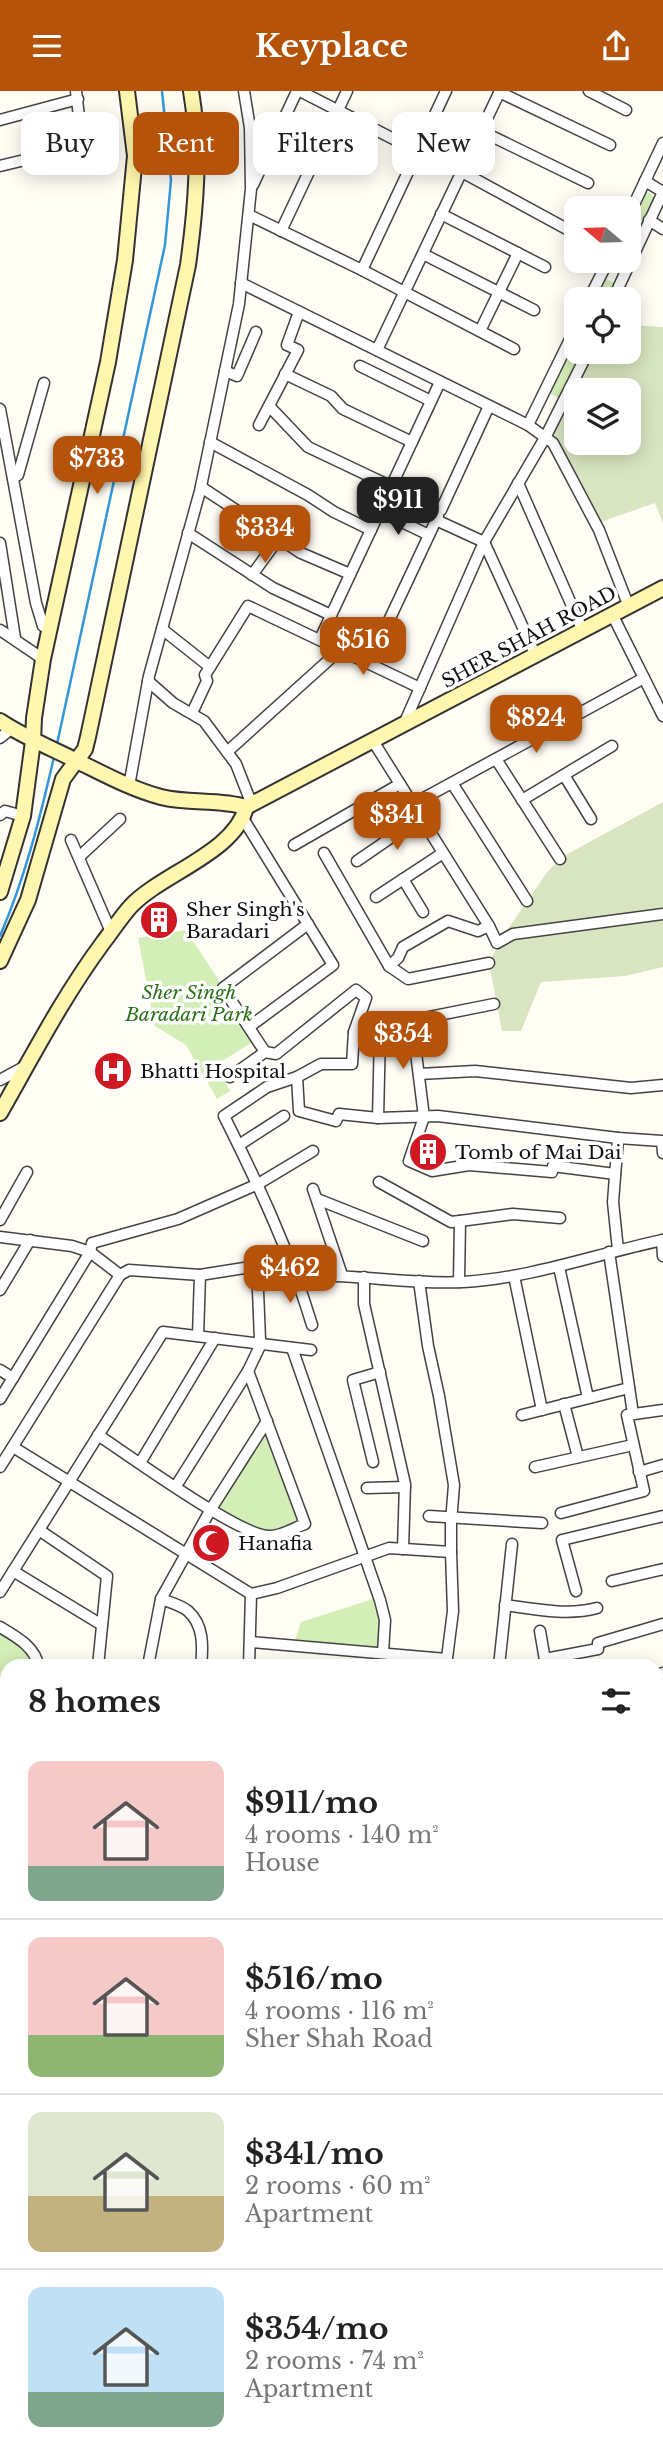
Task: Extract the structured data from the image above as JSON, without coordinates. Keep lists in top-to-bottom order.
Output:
{
  "streets": {
    "main road": ["SHER SHAH ROAD"]
  },
  "parks": ["Sher Singh Baradari Park"],
  "places": {
    "building": ["Sher Singh's Baradari", "Tomb of Mai Dai"],
    "hospital": ["Bhatti Hospital"],
    "mosque": ["Hanafia"]
  },
  "north": "left",
  "page": {
    "header": "Keyplace",
    "chip": [
      "Buy",
      "Rent",
      "Filters",
      "New"
    ],
    "price": [
      "$733",
      "$911",
      "$334",
      "$516",
      "$824",
      "$341",
      "$354",
      "$462"
    ],
    "heading": "8 homes",
    "list": [
      {
        "name": "$911/mo",
        "note": "4 rooms · 140 m² · House"
      },
      {
        "name": "$516/mo",
        "note": "4 rooms · 116 m² · Sher Shah Road"
      },
      {
        "name": "$341/mo",
        "note": "2 rooms · 60 m² · Apartment"
      },
      {
        "name": "$354/mo",
        "note": "2 rooms · 74 m² · Apartment"
      }
    ]
  }
}
